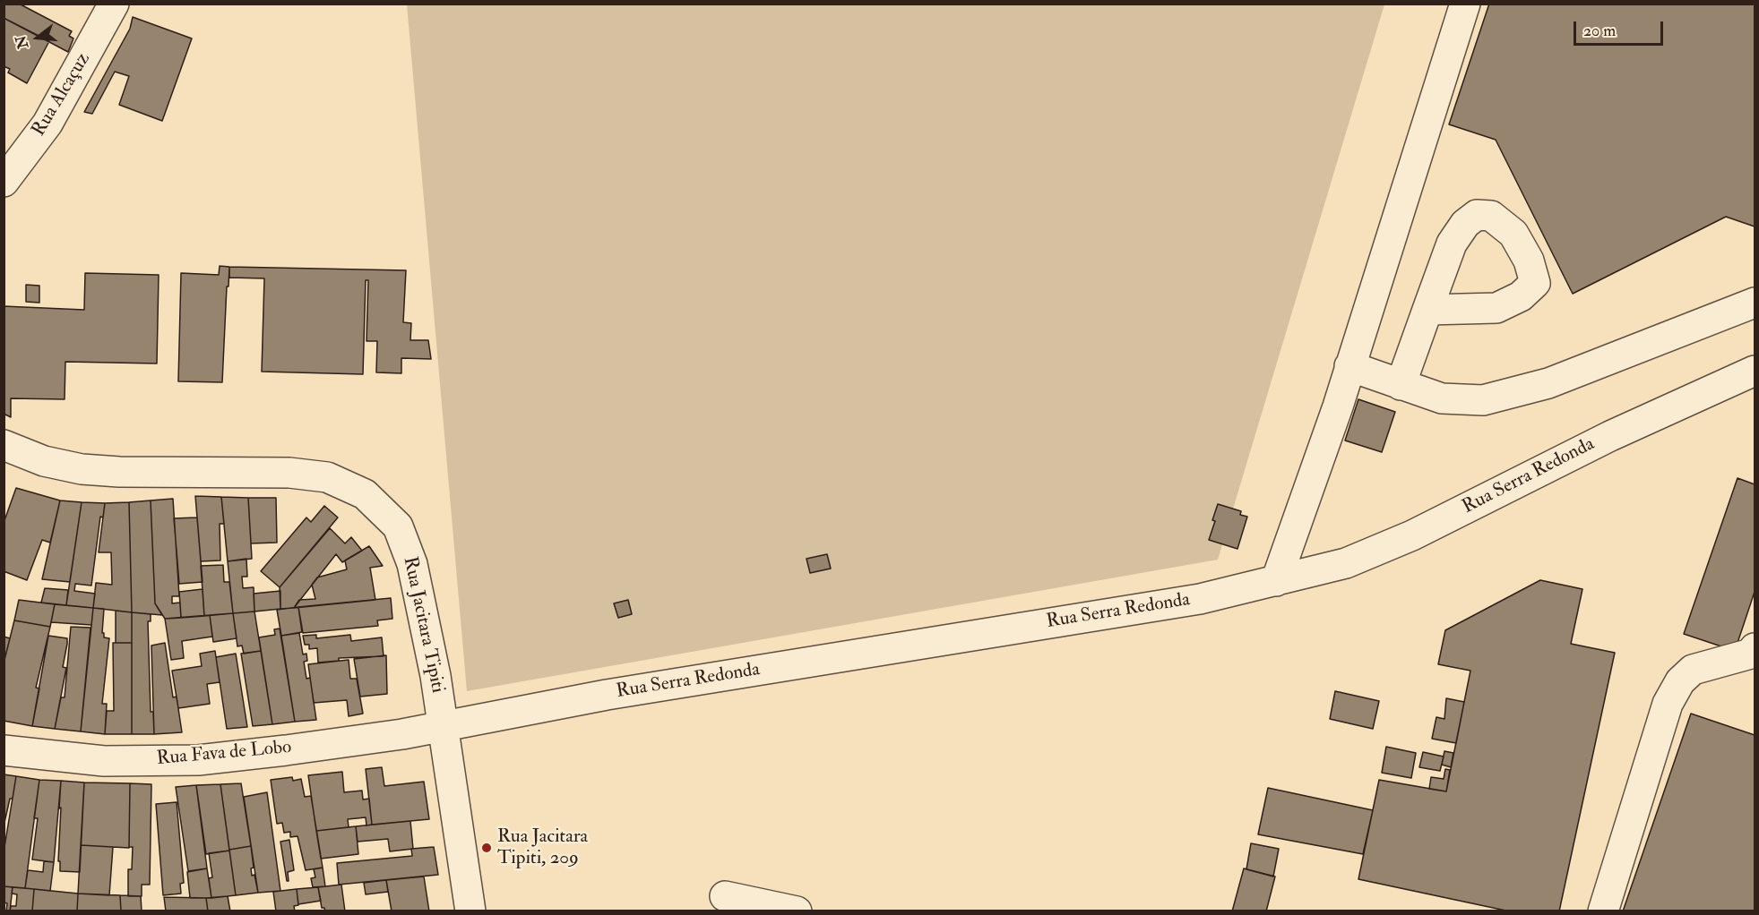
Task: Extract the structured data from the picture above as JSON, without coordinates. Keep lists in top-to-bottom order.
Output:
{
  "streets": {
    "street": [
      "Rua Alcaçuz",
      "Rua Serra Redonda",
      "Rua Jacitara Tipiti",
      "Rua Fava de Lobo"
    ]
  },
  "crossings": [
    ["Rua Serra Redonda", "Rua Jacitara Tipiti"],
    ["Rua Serra Redonda", "Rua Fava de Lobo"],
    ["Rua Jacitara Tipiti", "Rua Fava de Lobo"]
  ],
  "places": ["Rua Jacitara Tipiti, 209"],
  "scale_bar": "20 m",
  "north": "left"
}
